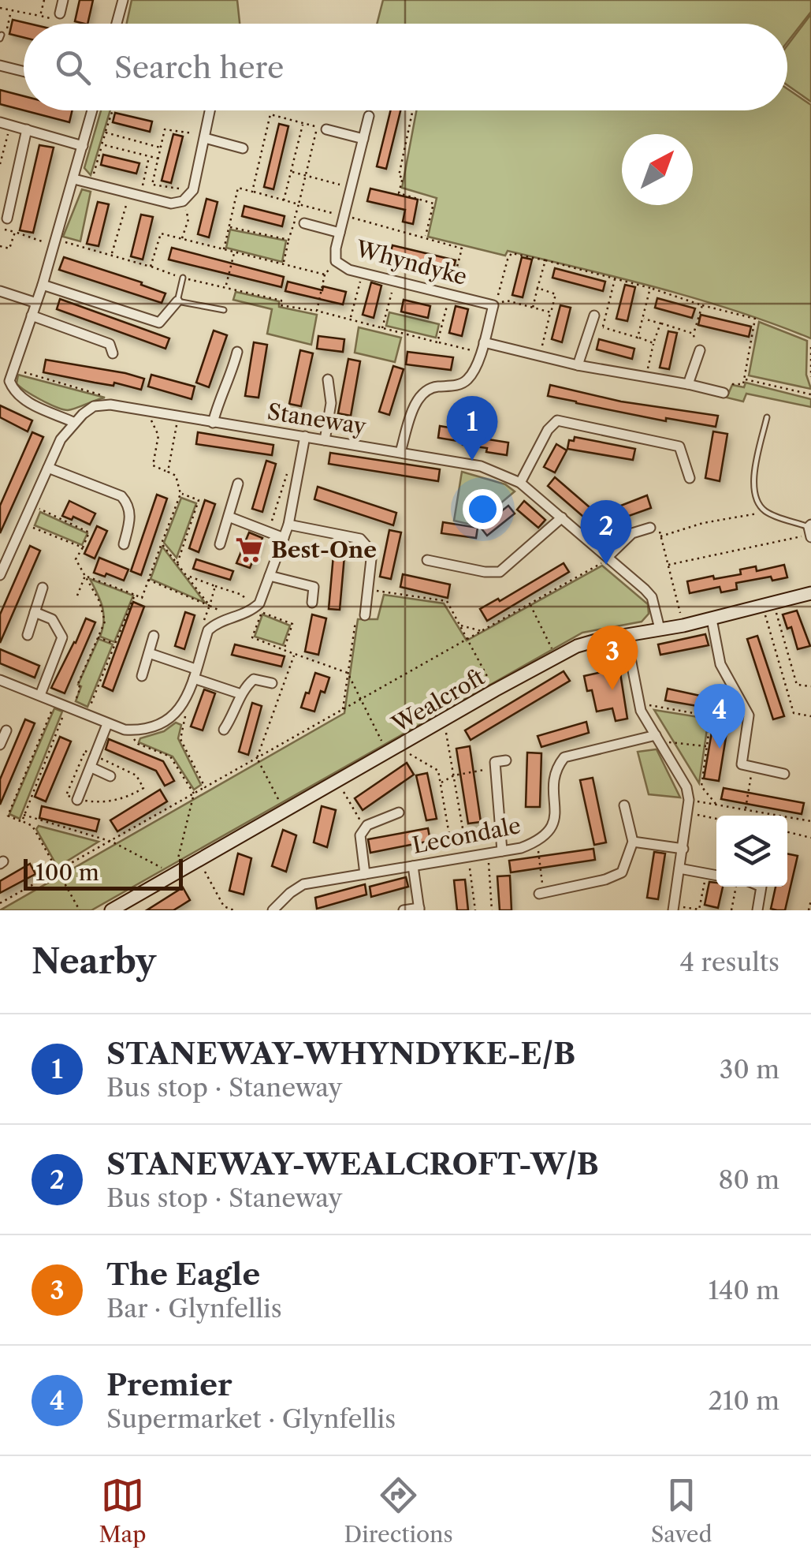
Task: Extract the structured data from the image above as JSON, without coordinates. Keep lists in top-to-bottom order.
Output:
{
  "streets": {
    "street": [
      "Whyndyke",
      "Staneway",
      "Wealcroft",
      "Lecondale"
    ]
  },
  "crossings": [
    ["Whyndyke", "Staneway"],
    ["Staneway", "Wealcroft"]
  ],
  "places": {
    "supermarket": ["Best-One"]
  },
  "scale_bar": "100 m",
  "north": "top right",
  "page": {
    "search": "Search here",
    "pins": [
      "1",
      "2",
      "3",
      "4"
    ],
    "scale": "100 m",
    "heading": ["Nearby", "4 results"],
    "list": [
      {
        "mark": "1",
        "name": "STANEWAY-WHYNDYKE-E/B",
        "note": "Bus stop · Staneway",
        "value": "30 m"
      },
      {
        "mark": "2",
        "name": "STANEWAY-WEALCROFT-W/B",
        "note": "Bus stop · Staneway",
        "value": "80 m"
      },
      {
        "mark": "3",
        "name": "The Eagle",
        "note": "Bar · Glynfellis",
        "value": "140 m"
      },
      {
        "mark": "4",
        "name": "Premier",
        "note": "Supermarket · Glynfellis",
        "value": "210 m"
      }
    ],
    "nav": ["Map", "Directions", "Saved"]
  }
}
